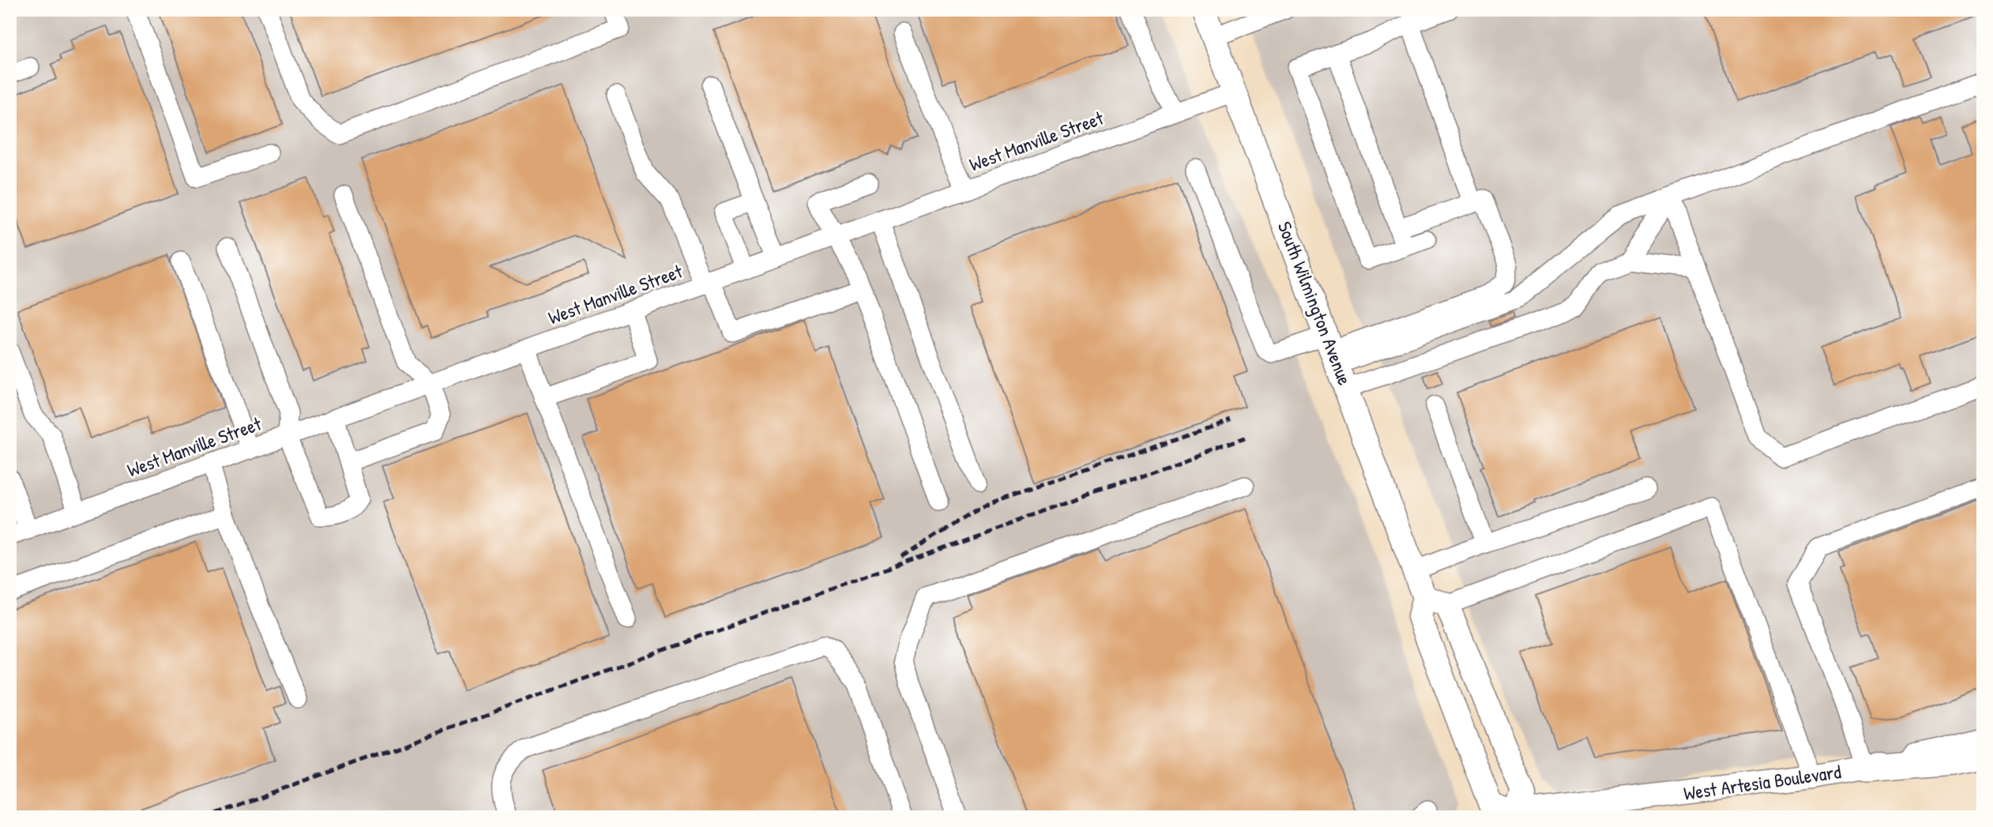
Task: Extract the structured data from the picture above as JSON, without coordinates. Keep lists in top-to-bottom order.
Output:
{
  "streets": {
    "main road": ["South Wilmington Avenue", "West Artesia Boulevard"],
    "street": ["West Manville Street"]
  },
  "crossings": [
    ["West Manville Street", "South Wilmington Avenue"],
    ["South Wilmington Avenue", "West Artesia Boulevard"]
  ]
}
